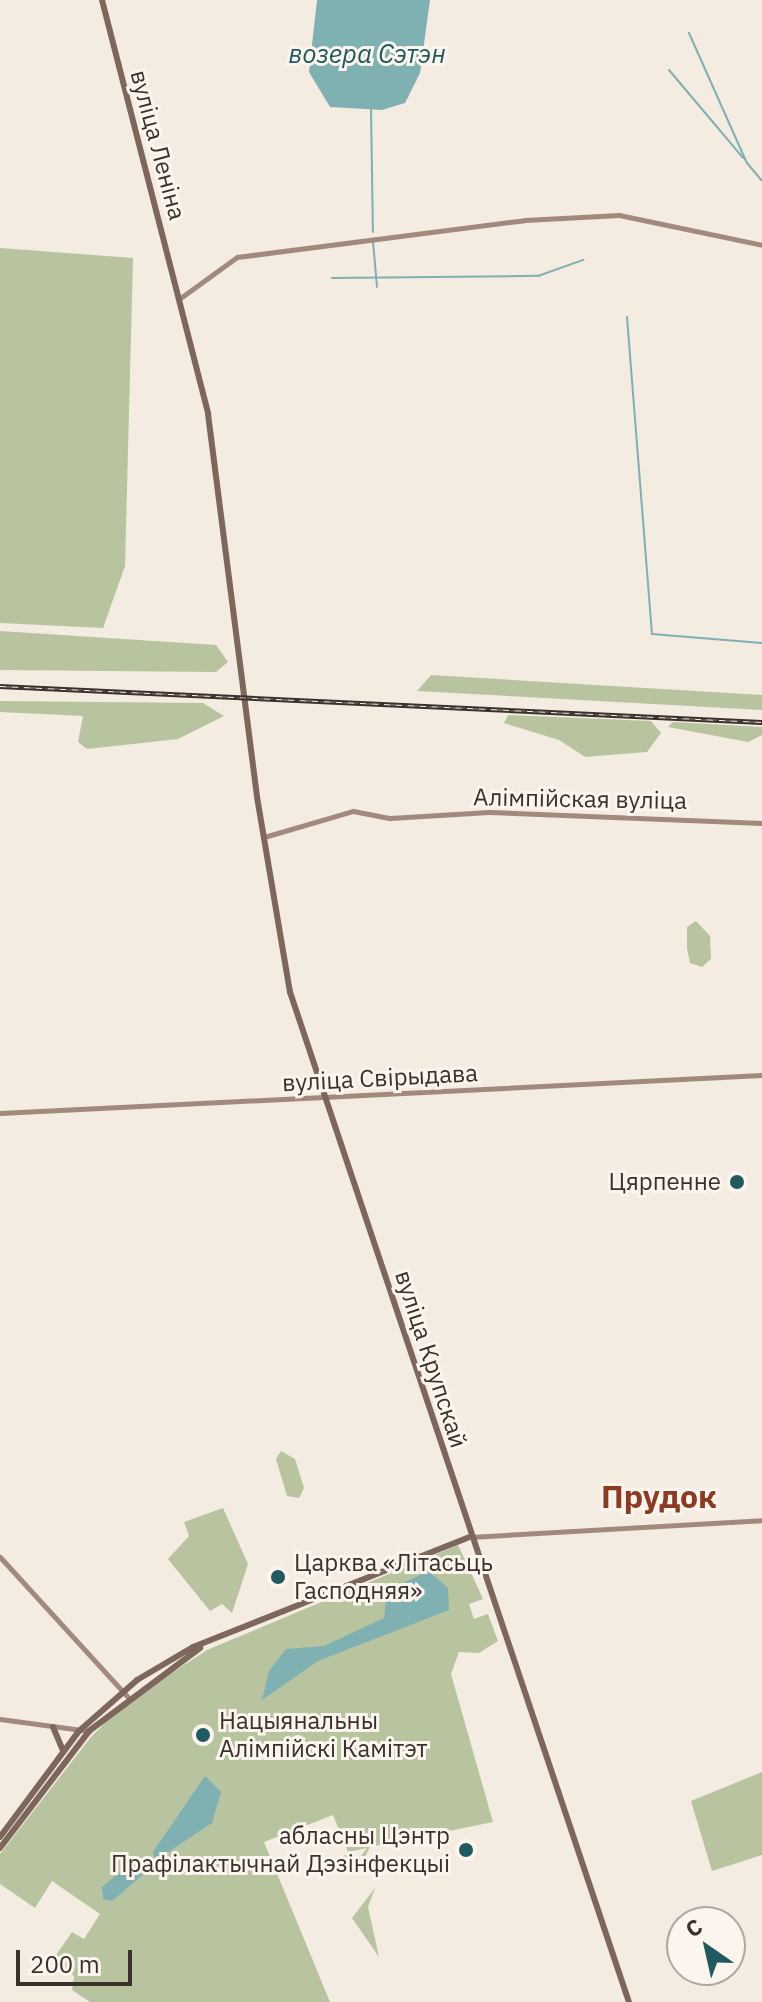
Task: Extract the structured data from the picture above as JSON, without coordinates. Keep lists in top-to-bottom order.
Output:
{
  "streets": {
    "main road": ["вуліца Леніна", "вуліца Крупскай"],
    "street": ["Алімпійская вуліца", "вуліца Свірыдава"]
  },
  "crossings": [
    ["вуліца Леніна", "вуліца Крупскай"],
    ["Алімпійская вуліца", "вуліца Крупскай"],
    ["вуліца Свірыдава", "вуліца Крупскай"]
  ],
  "districts": ["Прудок"],
  "water": ["возера Сэтэн"],
  "places": [
    "Цярпенне",
    "Царква «Літасьць Гасподняя»",
    "Нацыянальны Алімпійскі Камітэт",
    "абласны Цэнтр Прафілактычнай Дэзінфекцыі"
  ],
  "scale_bar": "200 m",
  "north": "top left"
}
